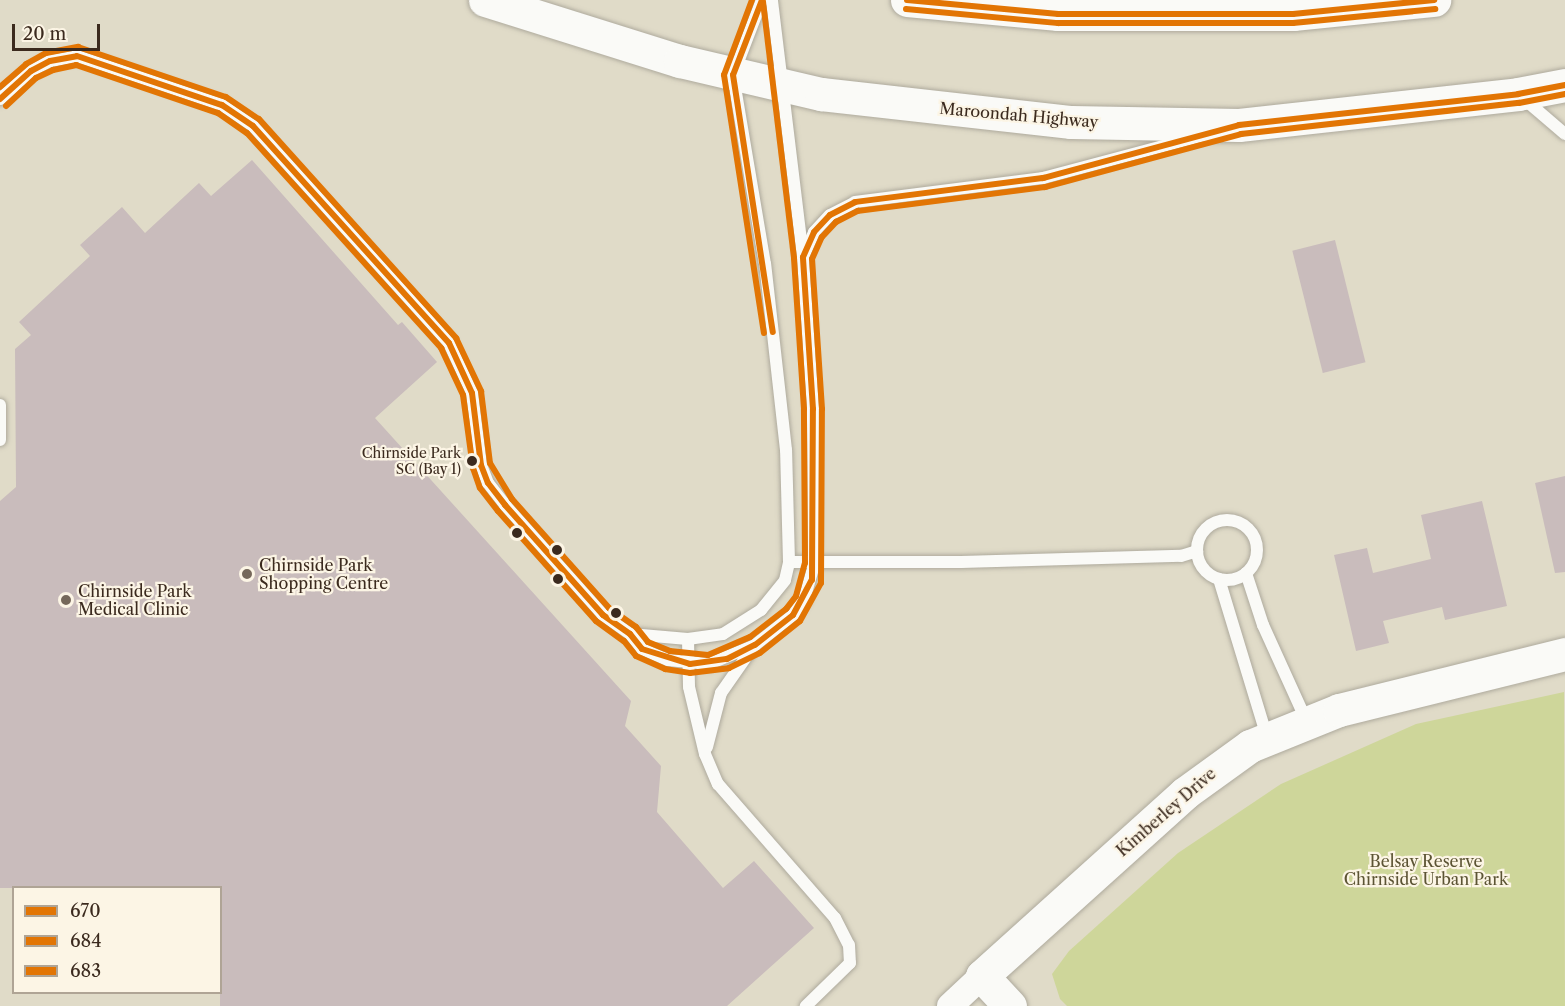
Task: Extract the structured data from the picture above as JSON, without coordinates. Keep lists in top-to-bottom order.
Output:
{
  "streets": {
    "main road": ["Maroondah Highway", "Kimberley Drive"]
  },
  "parks": ["Belsay Reserve Chirnside Urban Park"],
  "places": ["Chirnside Park SC (Bay 1)", "Chirnside Park Shopping Centre", "Chirnside Park Medical Clinic"],
  "lines": ["transit line 670", "transit line 684", "transit line 683"],
  "legend": ["670", "684", "683"],
  "scale_bar": "20 m"
}
